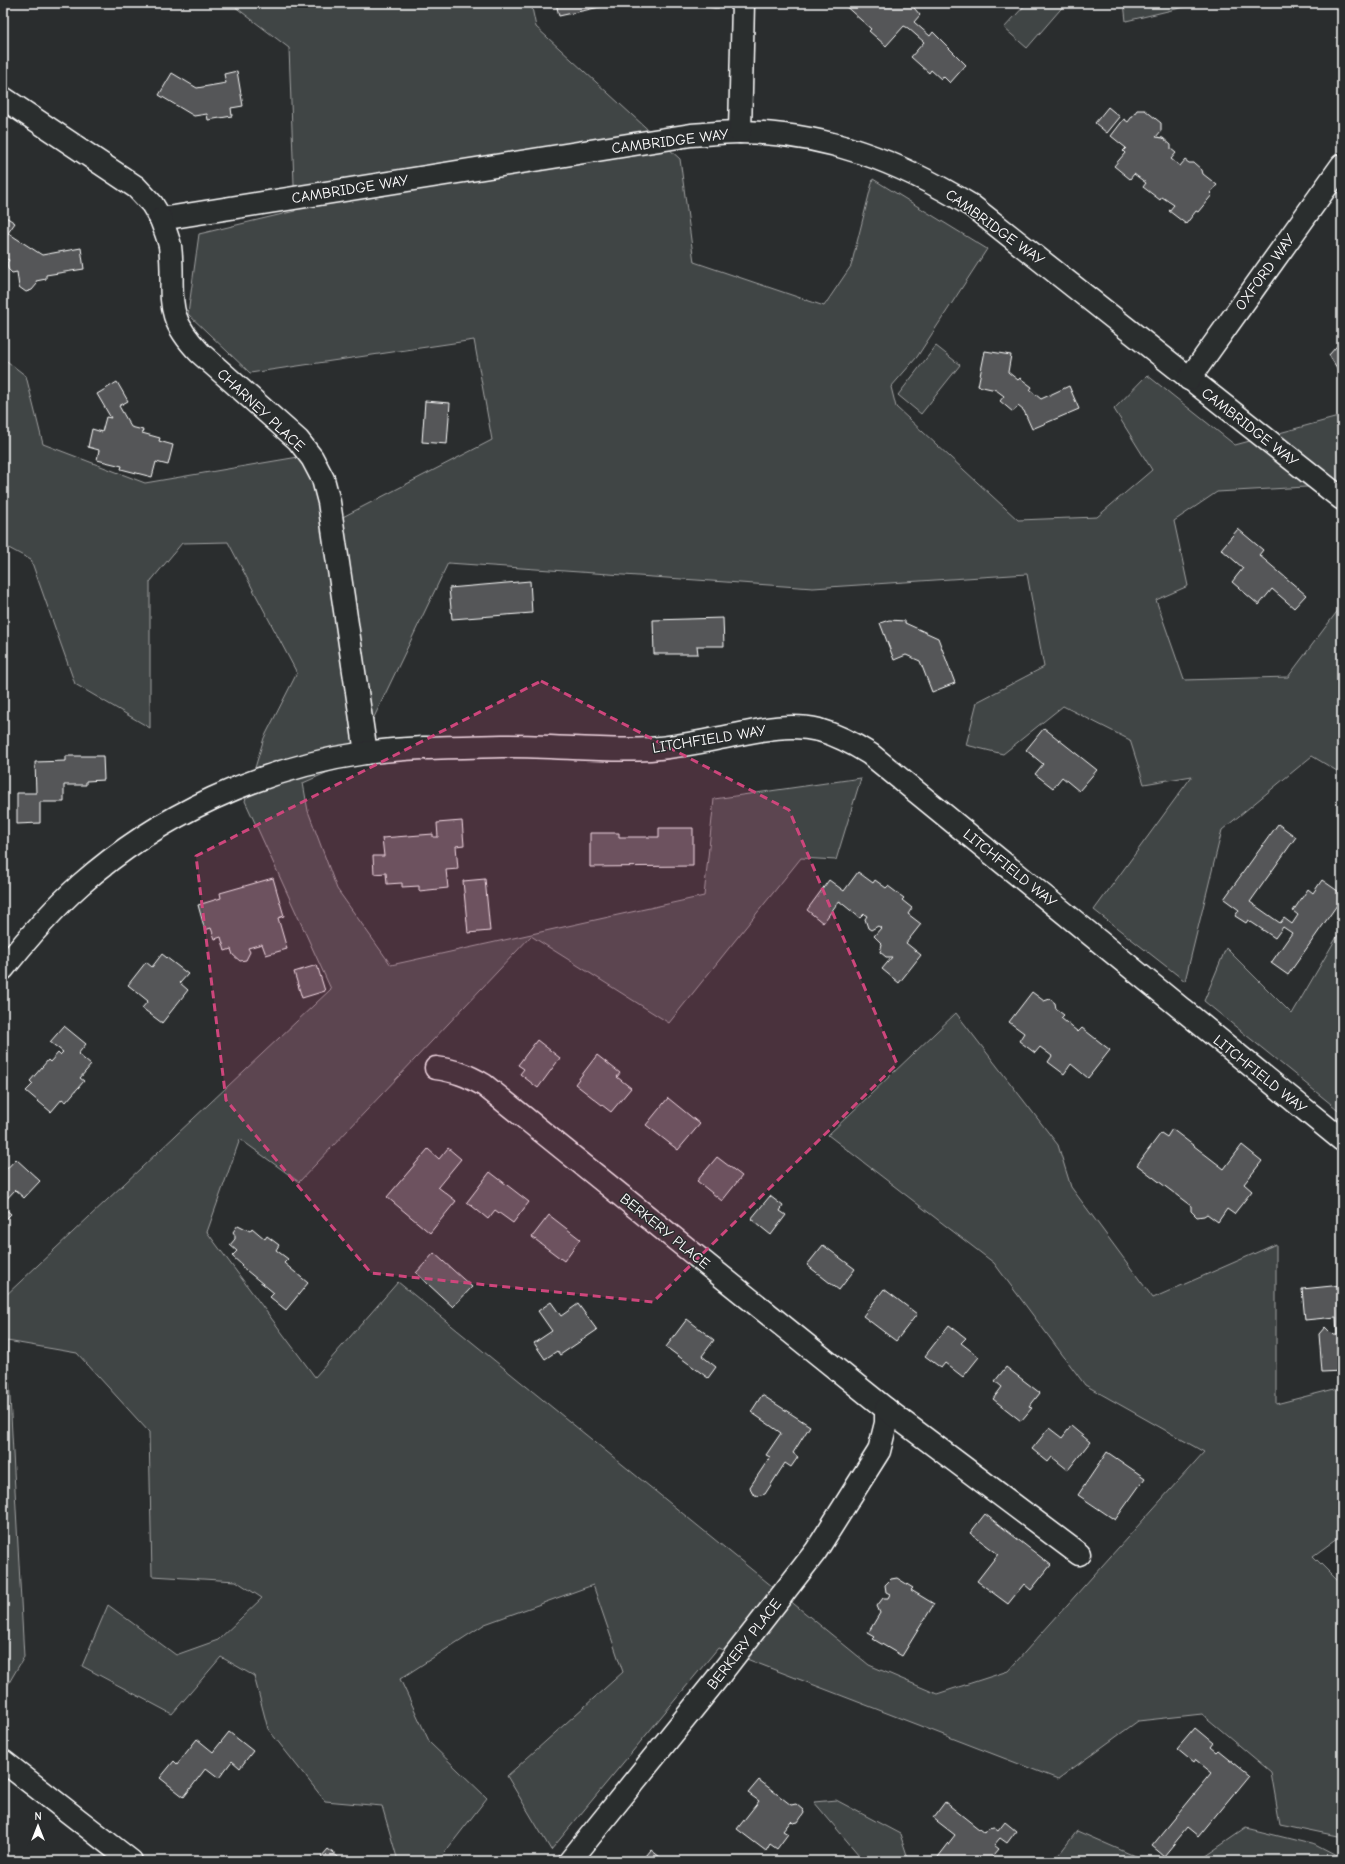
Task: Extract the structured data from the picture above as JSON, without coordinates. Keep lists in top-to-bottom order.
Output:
{
  "streets": {
    "street": [
      "CAMBRIDGE WAY",
      "OXFORD WAY",
      "CHARNEY PLACE",
      "LITCHFIELD WAY",
      "BERKERY PLACE"
    ]
  },
  "crossings": [
    ["CAMBRIDGE WAY", "OXFORD WAY"],
    ["CAMBRIDGE WAY", "CHARNEY PLACE"],
    ["CHARNEY PLACE", "LITCHFIELD WAY"]
  ],
  "north": "top"
}
